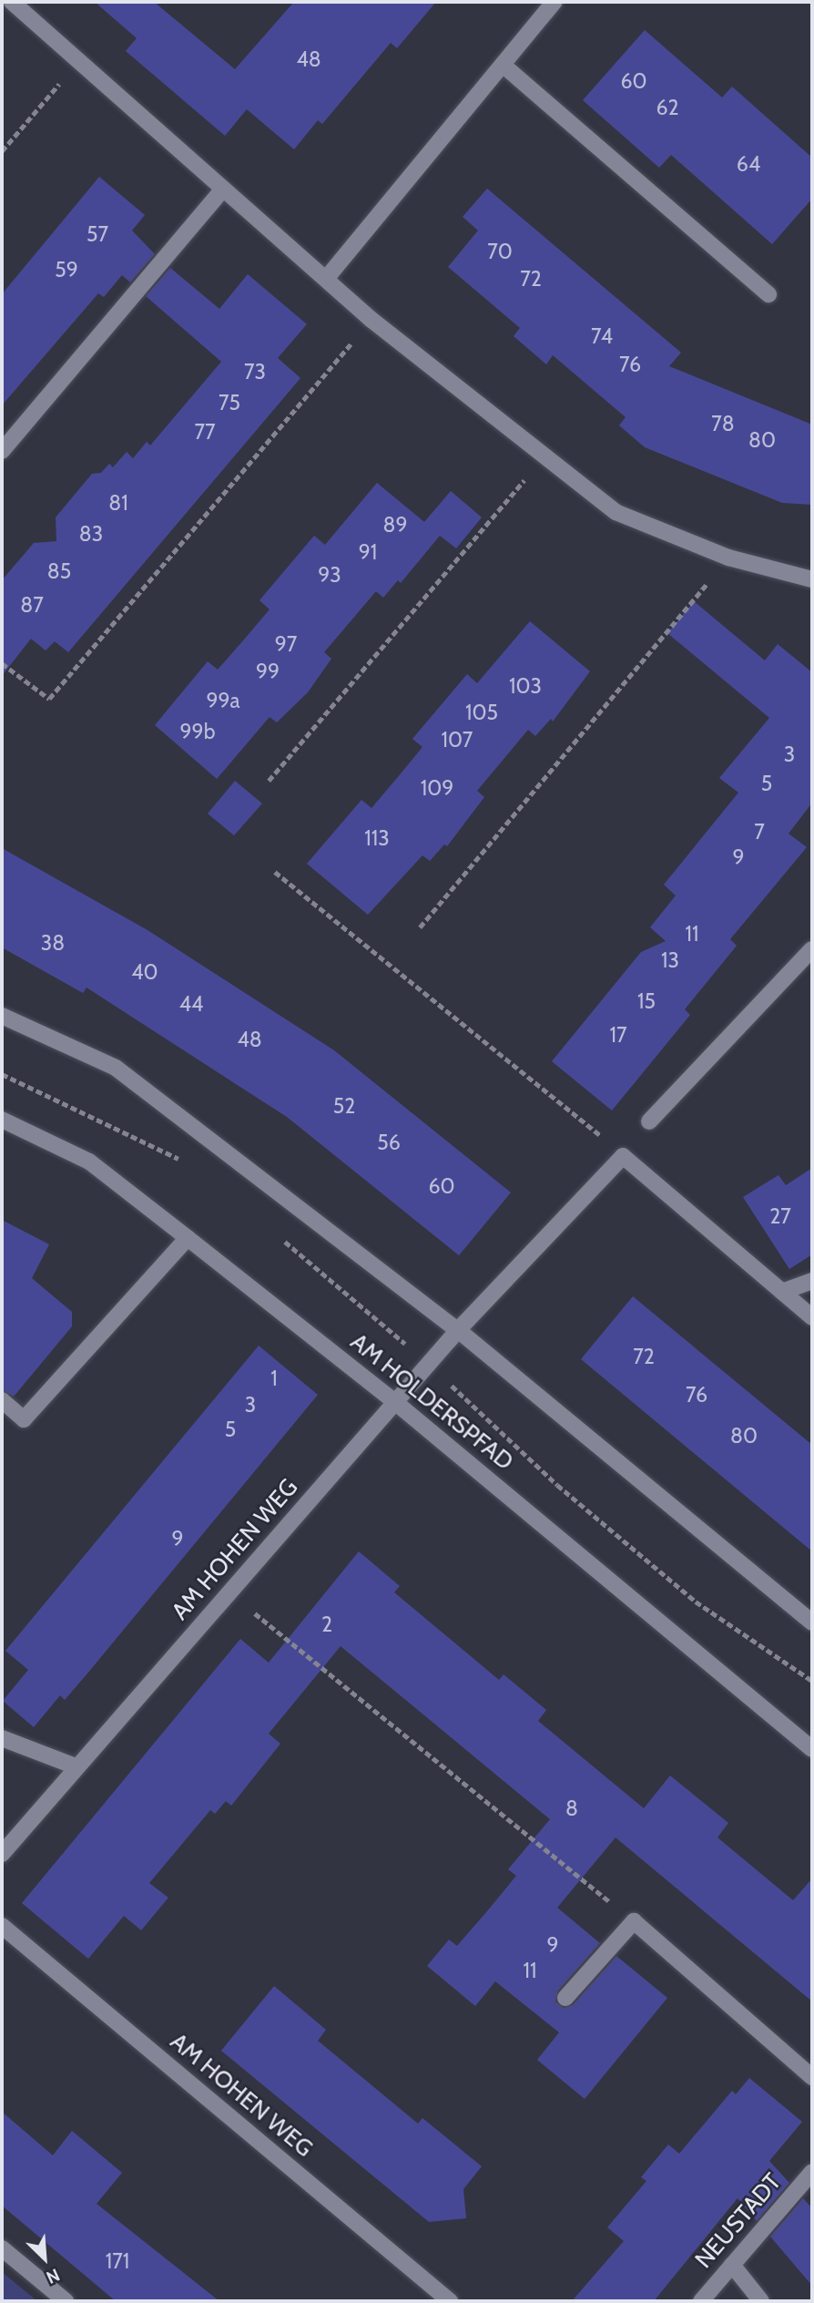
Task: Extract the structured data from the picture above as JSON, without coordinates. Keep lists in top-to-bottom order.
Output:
{
  "streets": {
    "street": ["AM HOLDERSPFAD", "AM HOHEN WEG", "NEUSTADT"]
  },
  "crossings": [
    ["AM HOLDERSPFAD", "AM HOHEN WEG"]
  ],
  "house_numbers": [
    "48",
    "60",
    "62",
    "64",
    "57",
    "70",
    "59",
    "72",
    "74",
    "76",
    "73",
    "75",
    "78",
    "77",
    "80",
    "81",
    "89",
    "83",
    "91",
    "85",
    "93",
    "87",
    "97",
    "99",
    "103",
    "99a",
    "105",
    "99b",
    "107",
    "3",
    "5",
    "109",
    "7",
    "113",
    "9",
    "11",
    "38",
    "13",
    "40",
    "15",
    "44",
    "17",
    "48",
    "52",
    "56",
    "60",
    "27",
    "72",
    "1",
    "76",
    "3",
    "5",
    "80",
    "9",
    "2",
    "8",
    "9",
    "11",
    "171"
  ],
  "north": "bottom right"
}
